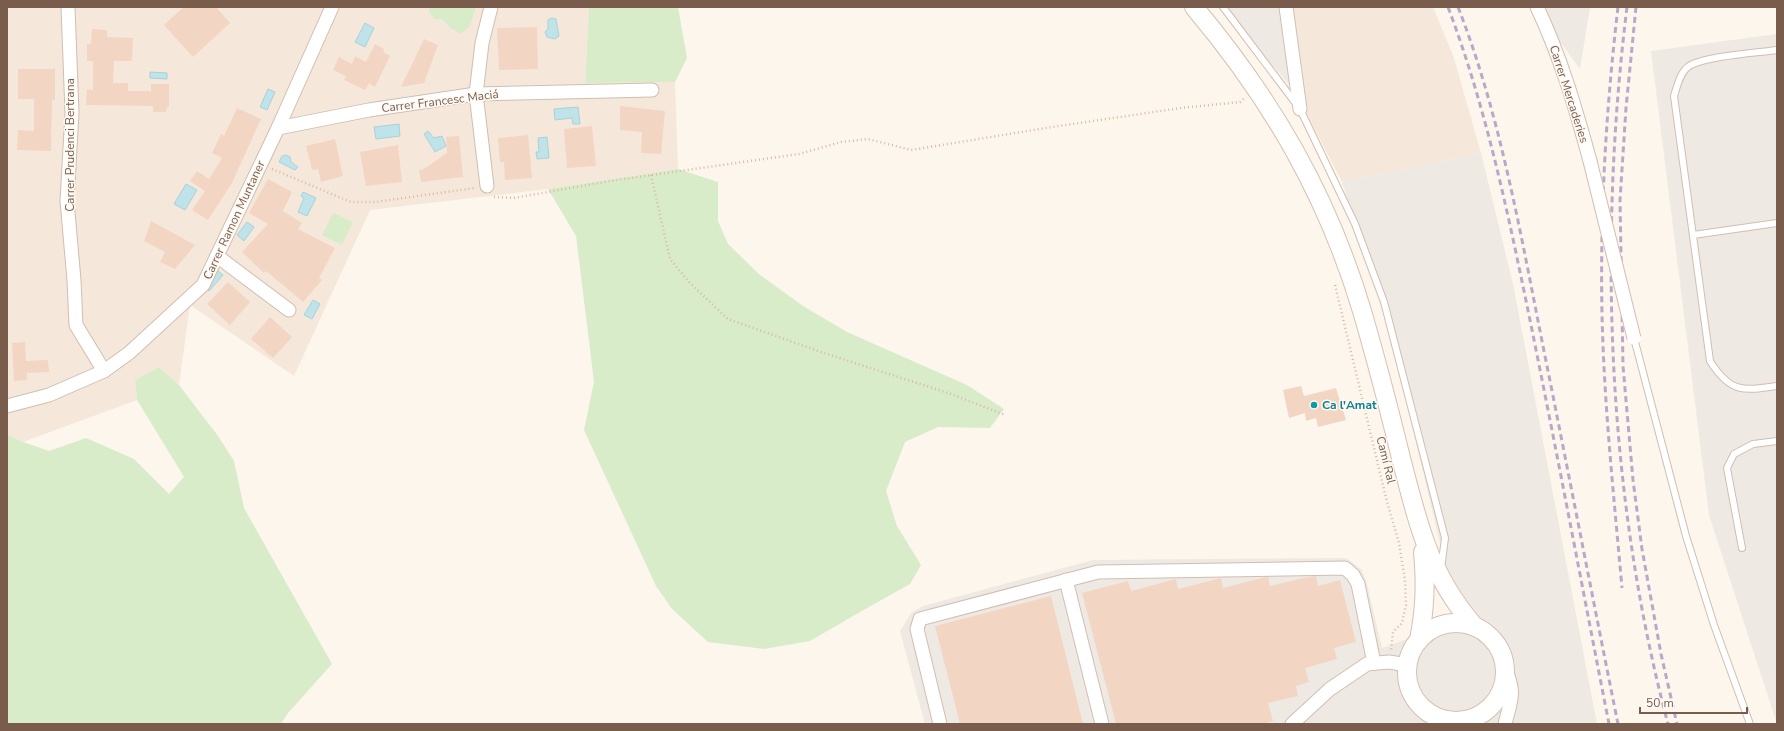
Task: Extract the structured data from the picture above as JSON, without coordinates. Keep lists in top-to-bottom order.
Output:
{
  "streets": {
    "street": [
      "Carrer Mercaderies",
      "Carrer Francesc Maciá",
      "Carrer Prudenci Bertrana",
      "Carrer Ramon Muntaner"
    ],
    "path": ["Camí Ral"]
  },
  "crossings": [
    ["Carrer Francesc Maciá", "Carrer Ramon Muntaner"],
    ["Carrer Prudenci Bertrana", "Carrer Ramon Muntaner"]
  ],
  "places": ["Ca l'Amat"],
  "scale_bar": "50 m"
}
